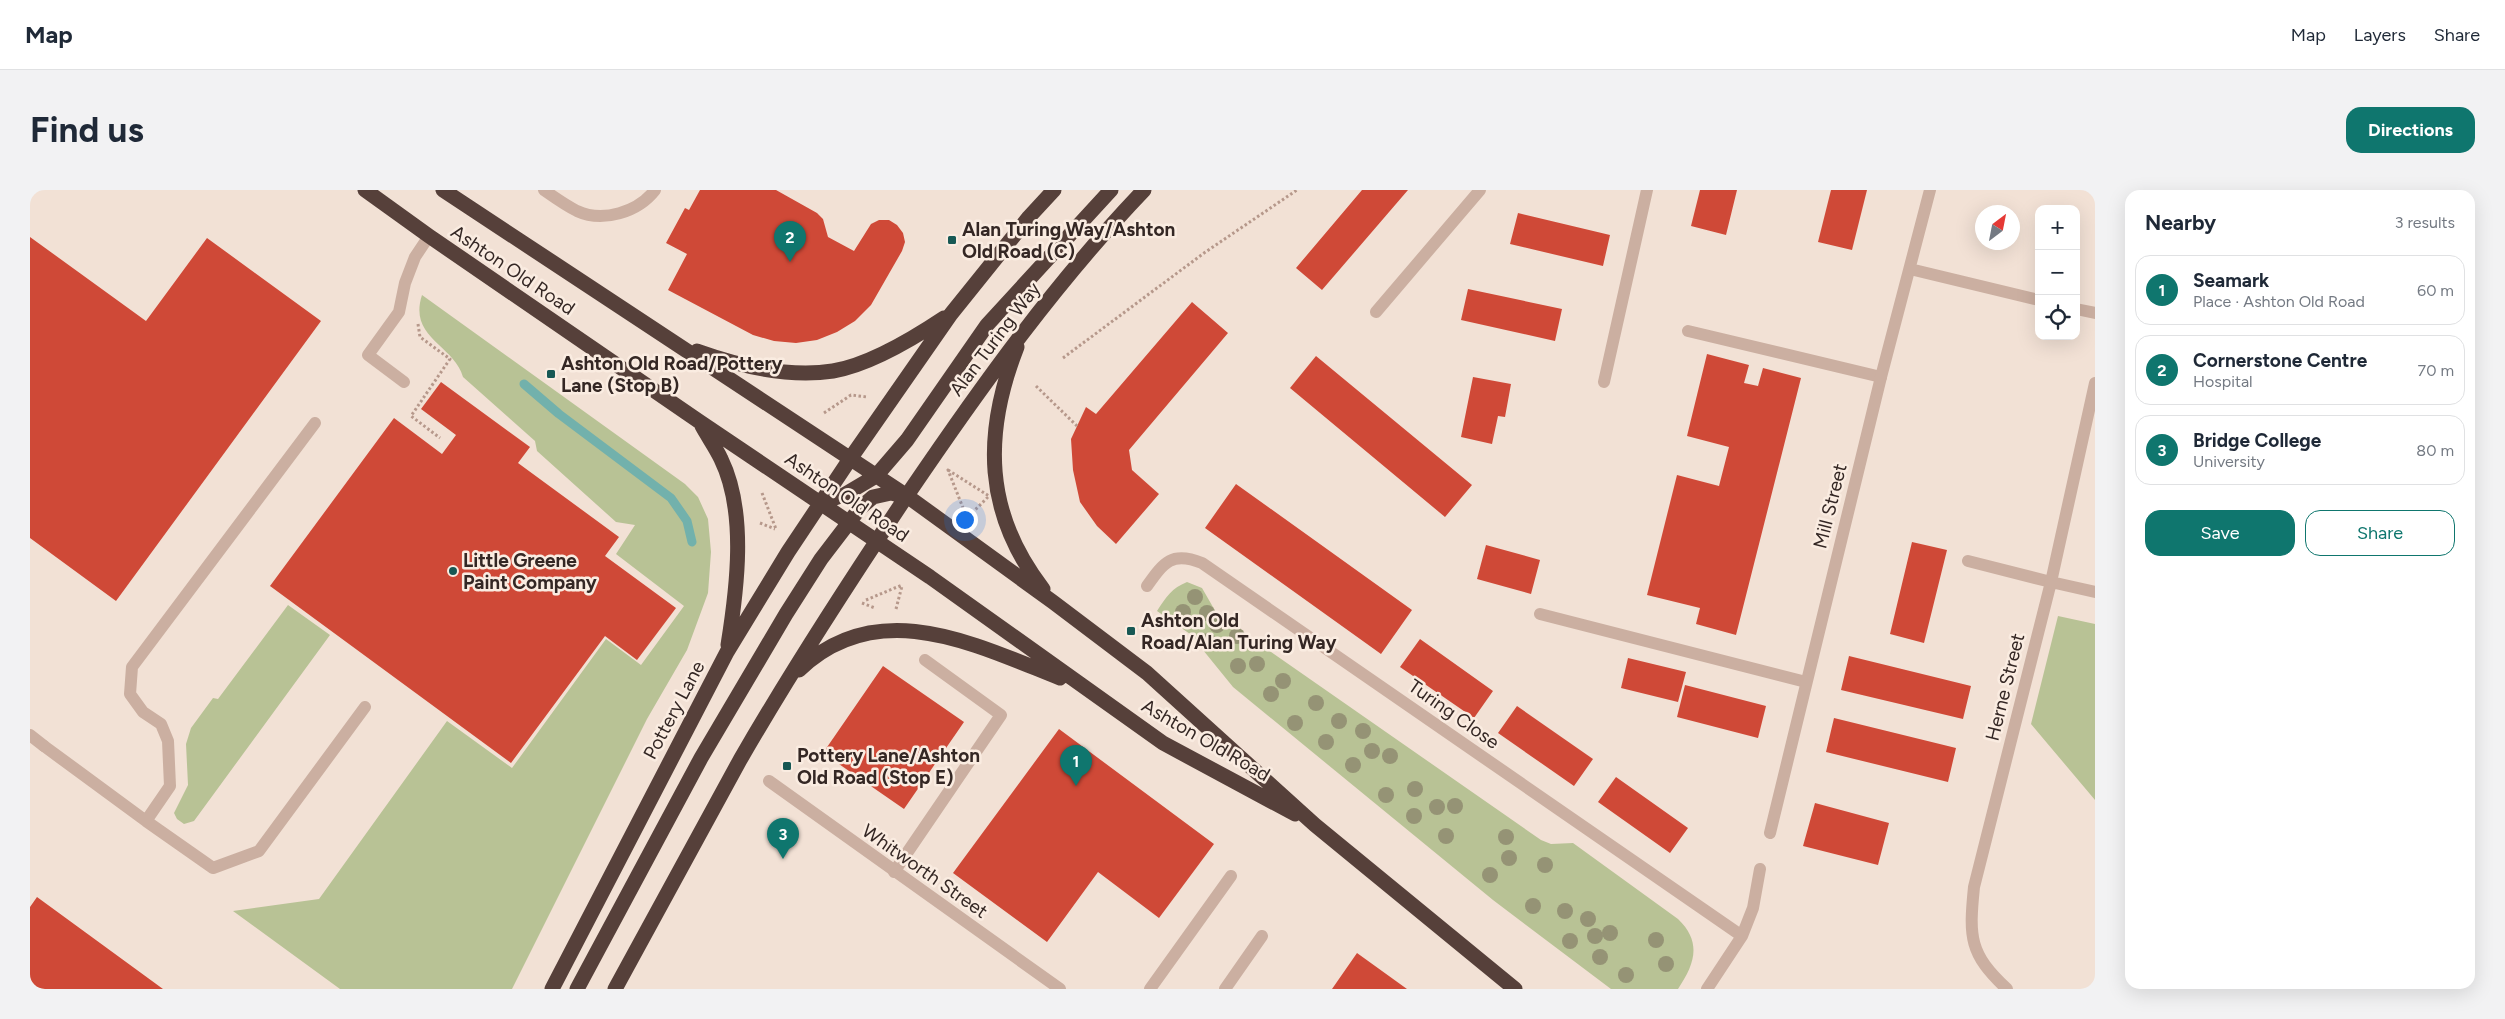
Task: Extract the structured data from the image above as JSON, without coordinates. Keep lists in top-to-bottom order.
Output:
{
  "streets": {
    "highway": ["Ashton Old Road", "Alan Turing Way", "Pottery Lane"],
    "street": [
      "Mill Street",
      "Herne Street",
      "Turing Close",
      "Whitworth Street"
    ]
  },
  "crossings": [
    ["Ashton Old Road", "Alan Turing Way"],
    ["Ashton Old Road", "Pottery Lane"]
  ],
  "places": {
    "transit": [
      "Alan Turing Way/Ashton Old Road (C)",
      "Ashton Old Road/Pottery Lane (Stop B)",
      "Ashton Old Road/Alan Turing Way",
      "Pottery Lane/Ashton Old Road (Stop E)"
    ],
    "other": ["Little Greene Paint Company"]
  },
  "north": "top right",
  "page": {
    "header": "Map",
    "nav": ["Map", "Layers", "Share"],
    "buttons": [
      "Directions",
      ["Save", "Share"]
    ],
    "title": "Find us",
    "heading": ["Nearby", "3 results"],
    "map_buttons": ["+", "−"],
    "pins": ["2", "1", "3"],
    "list": [
      {
        "mark": "1",
        "name": "Seamark",
        "note": "Place · Ashton Old Road",
        "value": "60 m"
      },
      {
        "mark": "2",
        "name": "Cornerstone Centre",
        "note": "Hospital",
        "value": "70 m"
      },
      {
        "mark": "3",
        "name": "Bridge College",
        "note": "University",
        "value": "80 m"
      }
    ]
  }
}
